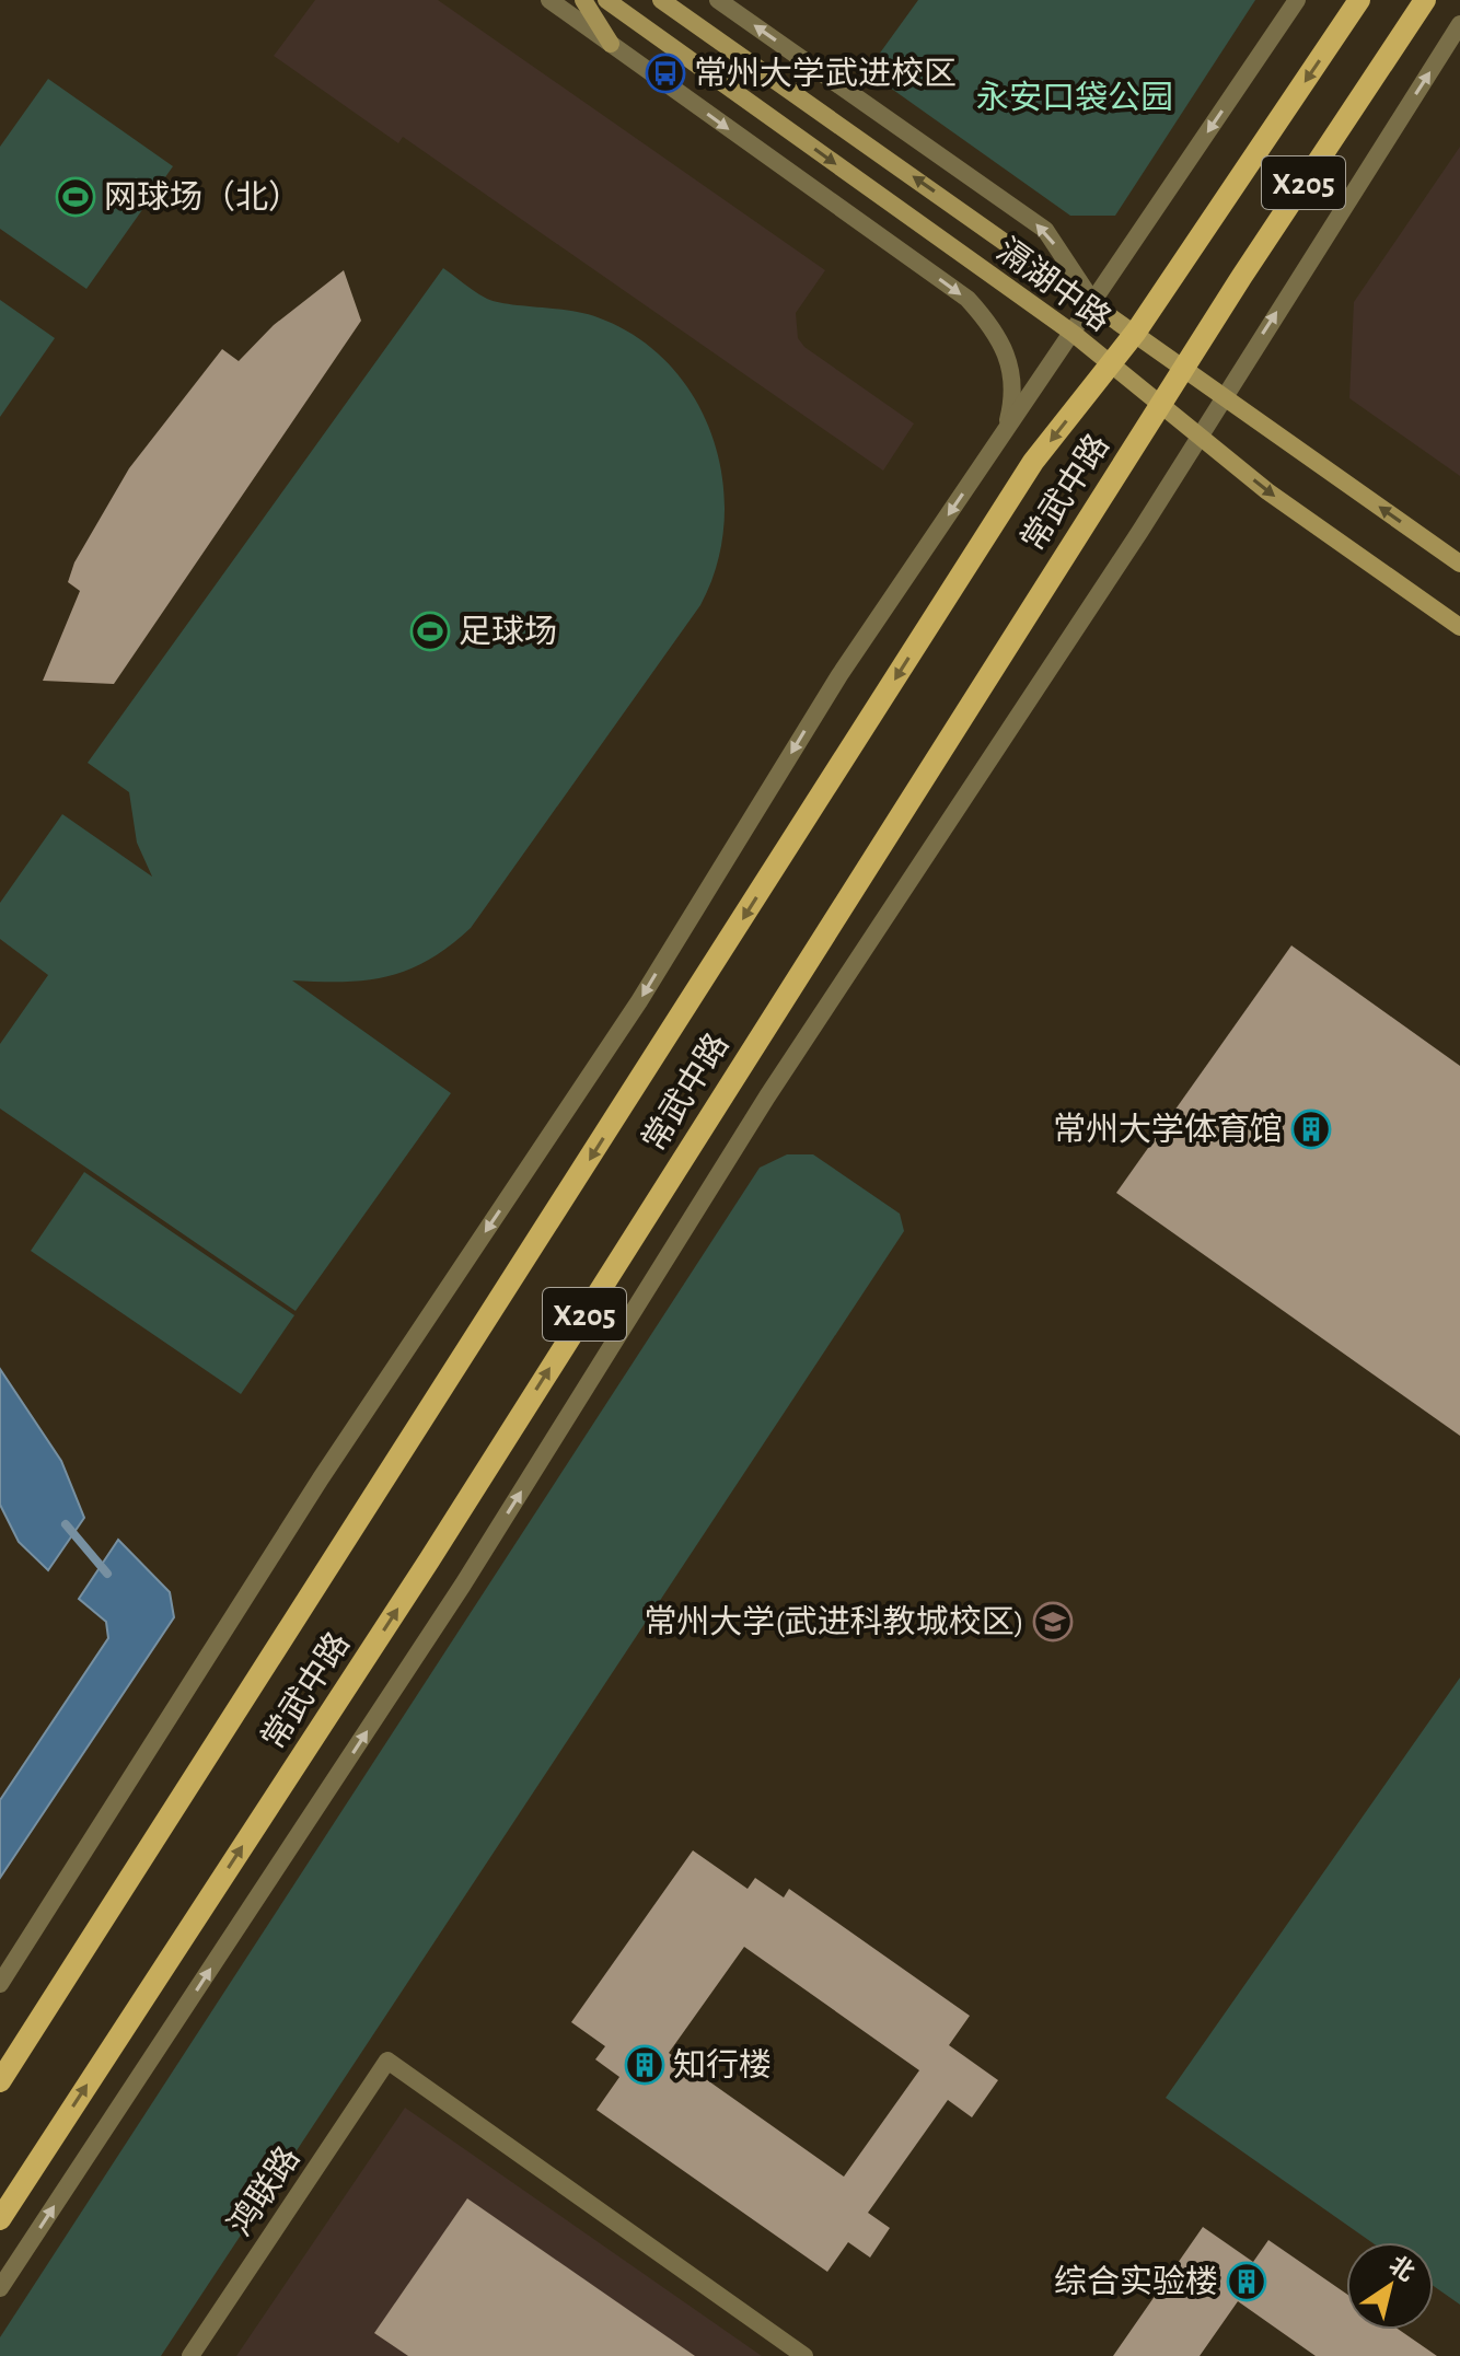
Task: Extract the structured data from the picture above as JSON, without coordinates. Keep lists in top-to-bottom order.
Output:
{
  "streets": {
    "main road": ["X205", "滆湖中路", "常武中路"],
    "street": ["鸿联路"]
  },
  "crossings": [
    ["滆湖中路", "常武中路"]
  ],
  "parks": ["永安口袋公园"],
  "places": {
    "bus stop": ["常州大学武进校区"],
    "sports": ["网球场（北）", "足球场"],
    "building": ["常州大学体育馆", "知行楼", "综合实验楼"],
    "school or university": ["常州大学(武进科教城校区)"]
  },
  "north": "top right"
}
